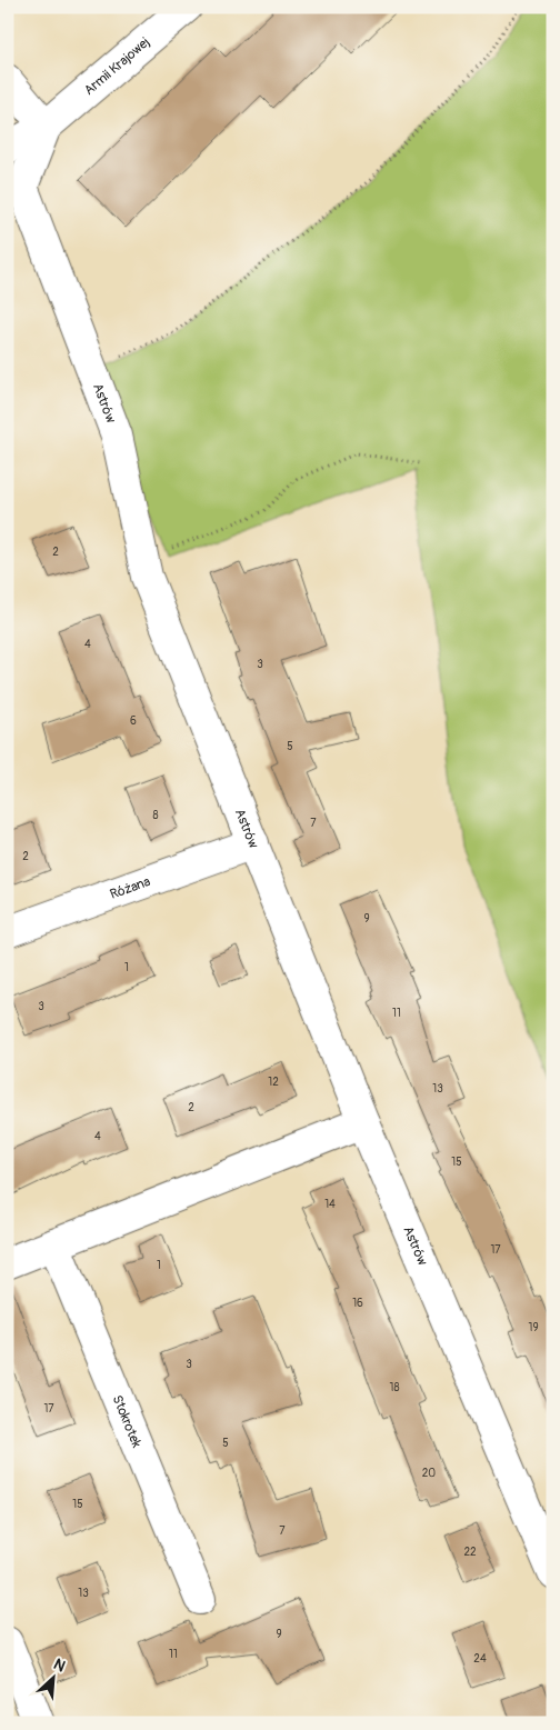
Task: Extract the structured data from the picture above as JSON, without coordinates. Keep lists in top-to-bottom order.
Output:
{
  "streets": {
    "street": [
      "Armii Krajowej",
      "Astrów",
      "Różana",
      "Stokrotek"
    ]
  },
  "crossings": [
    ["Armii Krajowej", "Astrów"],
    ["Astrów", "Różana"]
  ],
  "house_numbers": [
    "2",
    "4",
    "3",
    "6",
    "5",
    "8",
    "7",
    "2",
    "9",
    "1",
    "3",
    "11",
    "12",
    "13",
    "2",
    "4",
    "15",
    "14",
    "17",
    "1",
    "16",
    "19",
    "3",
    "18",
    "17",
    "5",
    "20",
    "15",
    "7",
    "22",
    "13",
    "9",
    "11",
    "24"
  ],
  "north": "top right"
}
